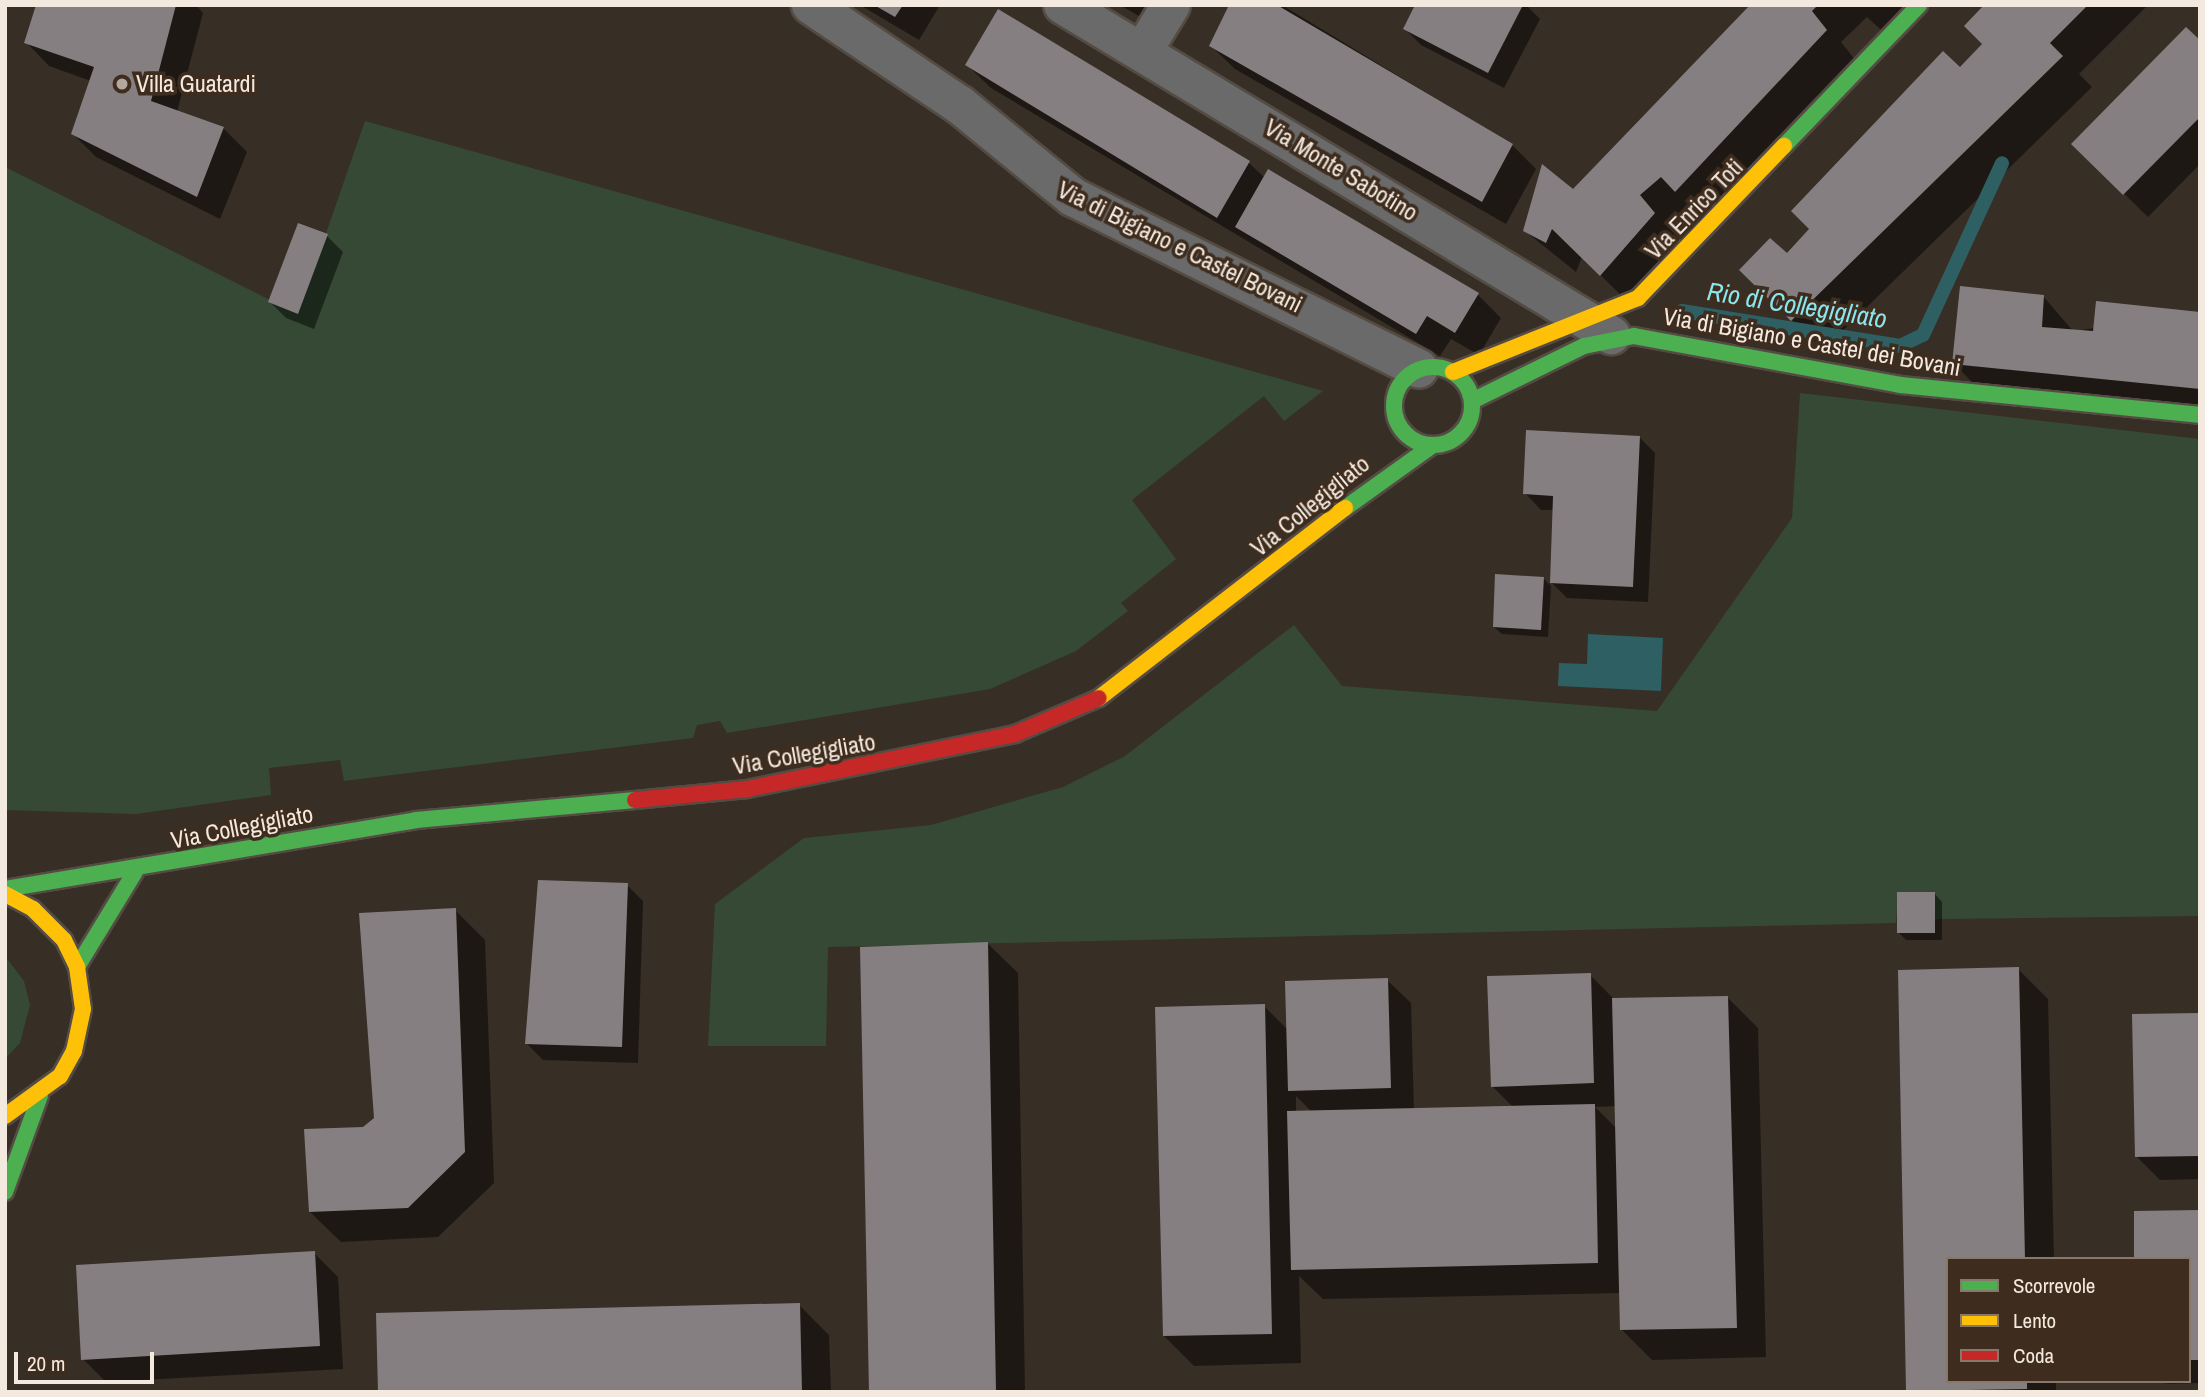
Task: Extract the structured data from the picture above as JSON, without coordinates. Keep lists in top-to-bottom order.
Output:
{
  "streets": {
    "main road": ["Via Enrico Toti", "Via di Bigiano e Castel dei Bovani", "Via Collegigliato"],
    "street": ["Via Monte Sabotino", "Via di Bigiano e Castel Bovani"]
  },
  "crossings": [
    ["Via Monte Sabotino", "Via Enrico Toti"],
    ["Via Monte Sabotino", "Via di Bigiano e Castel dei Bovani"],
    ["Via Enrico Toti", "Via di Bigiano e Castel Bovani"],
    ["Via Enrico Toti", "Via di Bigiano e Castel dei Bovani"],
    ["Via Enrico Toti", "Via Collegigliato"],
    ["Via di Bigiano e Castel Bovani", "Via di Bigiano e Castel dei Bovani"],
    ["Via di Bigiano e Castel Bovani", "Via Collegigliato"],
    ["Via di Bigiano e Castel dei Bovani", "Via Collegigliato"]
  ],
  "water": ["Rio di Collegigliato"],
  "places": ["Villa Guatardi"],
  "legend": ["Scorrevole", "Lento", "Coda"],
  "scale_bar": "20 m"
}
